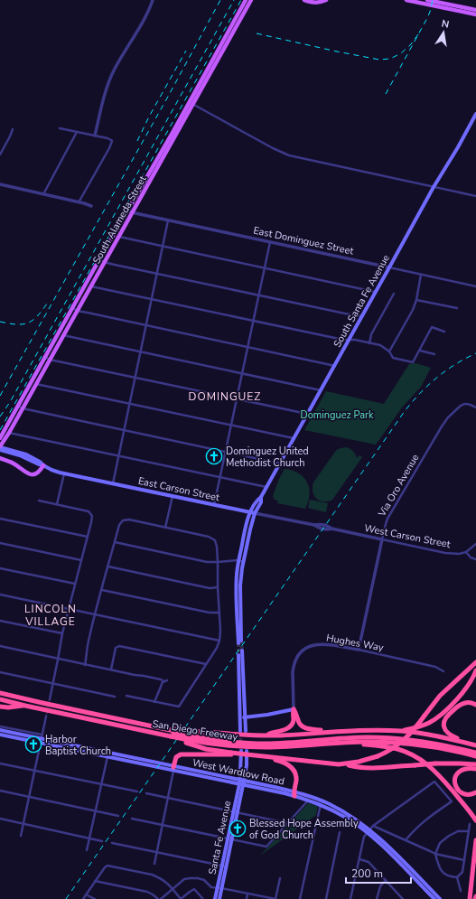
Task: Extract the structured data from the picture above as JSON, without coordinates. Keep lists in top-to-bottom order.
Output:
{
  "streets": {
    "highway": ["San Diego Freeway"],
    "main road": [
      "South Alameda Street",
      "South Santa Fe Avenue",
      "East Carson Street",
      "West Wardlow Road",
      "Santa Fe Avenue"
    ],
    "street": [
      "East Dominguez Street",
      "Via Oro Avenue",
      "West Carson Street",
      "Hughes Way"
    ]
  },
  "crossings": [
    ["South Alameda Street", "East Dominguez Street"],
    ["South Alameda Street", "East Carson Street"],
    ["East Dominguez Street", "South Santa Fe Avenue"],
    ["South Santa Fe Avenue", "East Carson Street"],
    ["Via Oro Avenue", "West Carson Street"],
    ["Via Oro Avenue", "Hughes Way"],
    ["East Carson Street", "West Carson Street"],
    ["West Wardlow Road", "Santa Fe Avenue"]
  ],
  "districts": ["DOMINGUEZ", "LINCOLN VILLAGE"],
  "parks": ["Dominguez Park"],
  "places": {
    "church": ["Dominguez United Methodist Church", "Harbor Baptist Church", "Blessed Hope Assembly of God Church"]
  },
  "scale_bar": "200 m",
  "north": "top"
}
